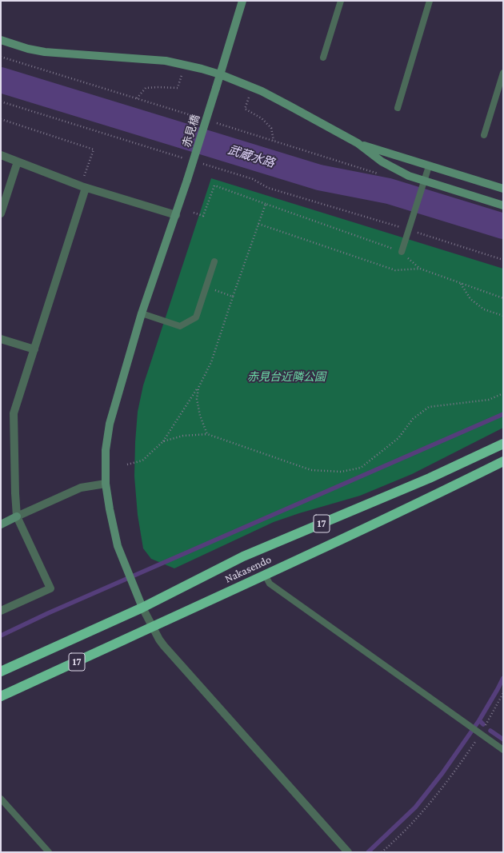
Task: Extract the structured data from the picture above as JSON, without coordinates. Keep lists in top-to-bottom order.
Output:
{
  "streets": {
    "highway": ["17", "Nakasendo"],
    "street": ["赤見橋"]
  },
  "crossings": [
    ["赤見橋", "Nakasendo"]
  ],
  "water": ["武蔵水路"],
  "parks": ["赤見台近隣公園"]
}
